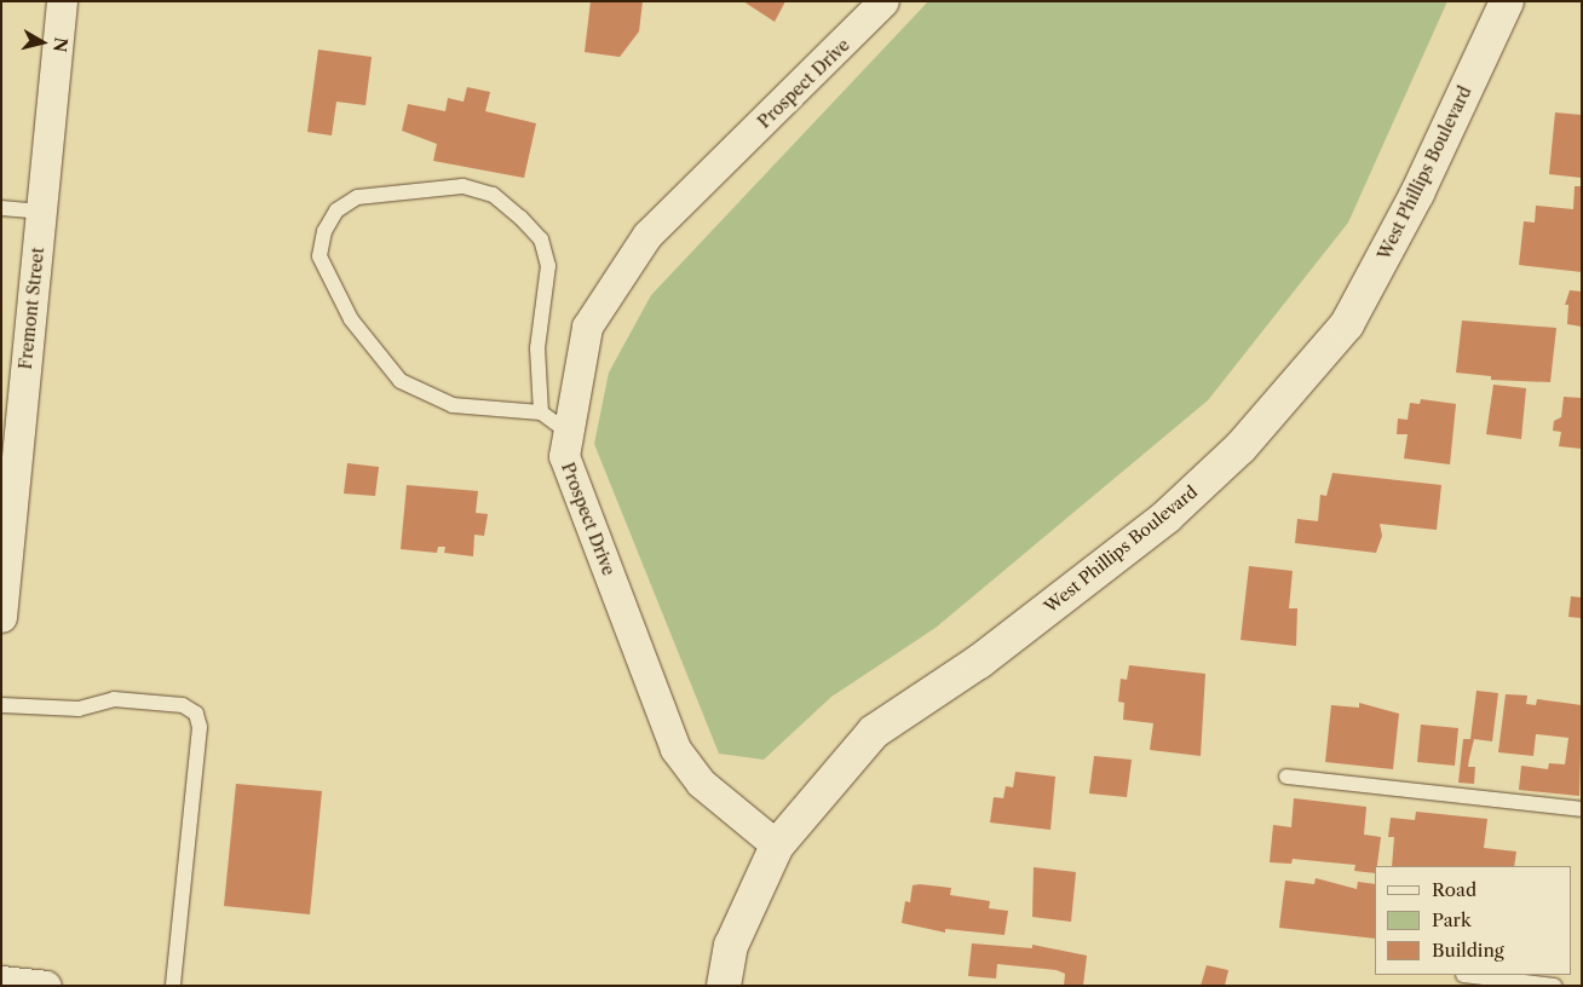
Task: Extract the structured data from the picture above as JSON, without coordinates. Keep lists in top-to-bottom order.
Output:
{
  "streets": {
    "street": ["Prospect Drive", "West Phillips Boulevard", "Fremont Street"]
  },
  "crossings": [
    ["Prospect Drive", "West Phillips Boulevard"]
  ],
  "legend": ["Road", "Park", "Building"],
  "north": "right"
}
